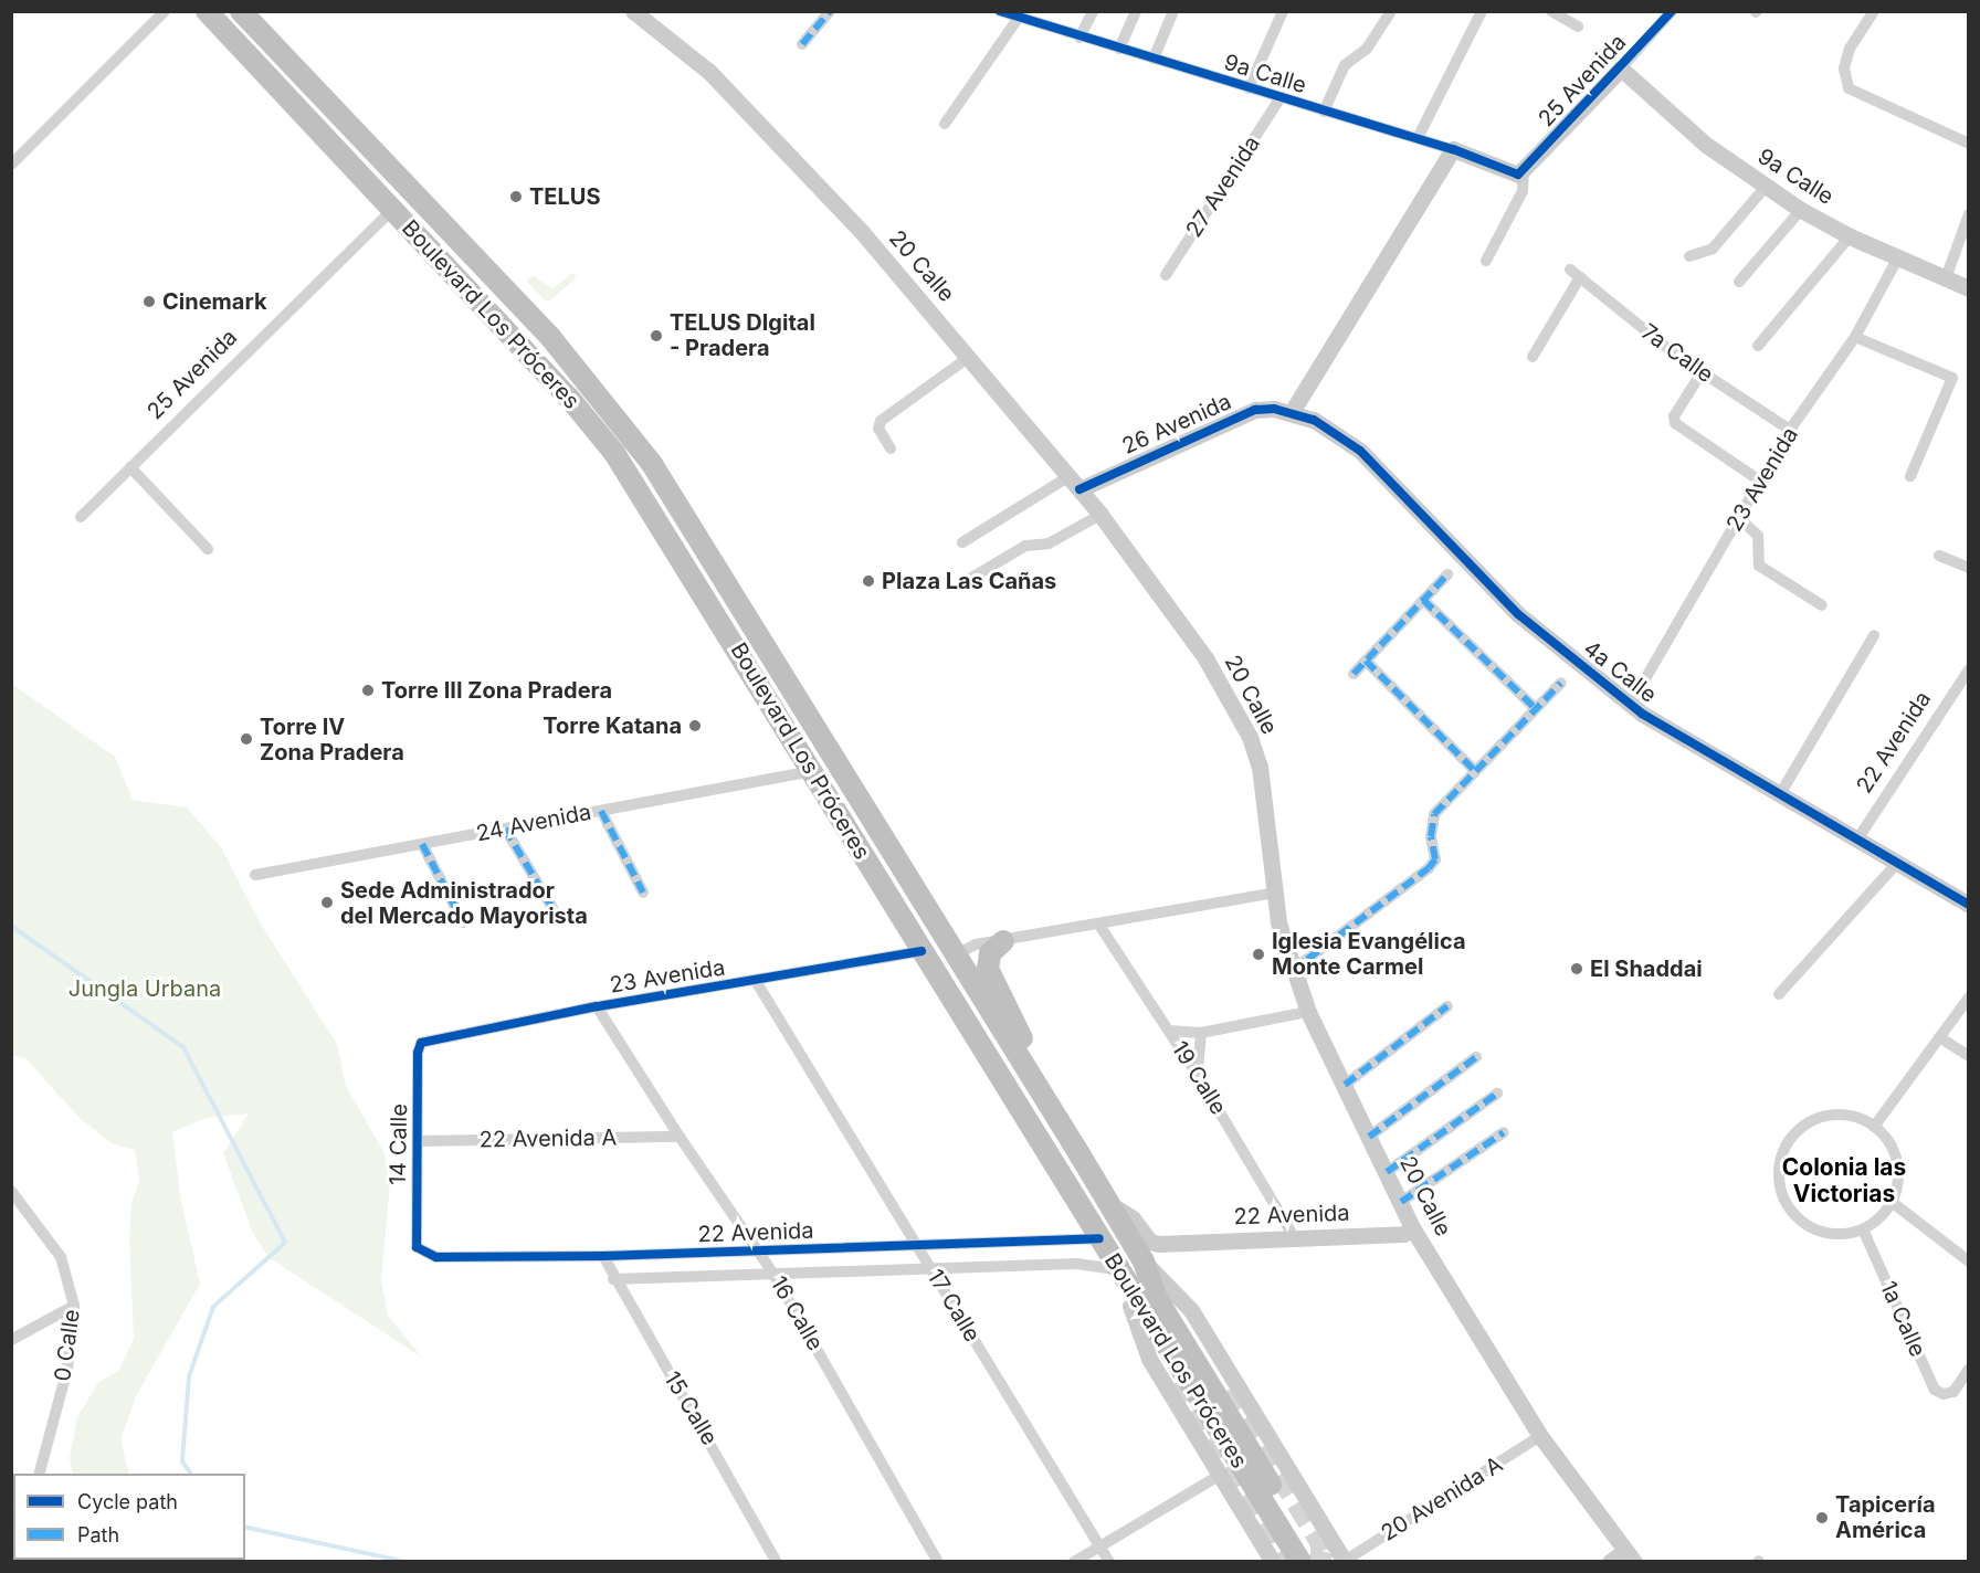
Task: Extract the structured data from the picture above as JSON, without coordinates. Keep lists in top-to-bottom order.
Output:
{
  "streets": {
    "highway": ["Boulevard Los Próceres"],
    "street": [
      "9a Calle",
      "25 Avenida",
      "27 Avenida",
      "20 Calle",
      "7a Calle",
      "26 Avenida",
      "23 Avenida",
      "4a Calle",
      "22 Avenida",
      "24 Avenida",
      "19 Calle",
      "22 Avenida A",
      "14 Calle",
      "17 Calle",
      "16 Calle",
      "1a Calle",
      "0 Calle",
      "15 Calle",
      "20 Avenida A"
    ]
  },
  "crossings": [
    ["9a Calle", "25 Avenida"],
    ["9a Calle", "27 Avenida"],
    ["9a Calle", "23 Avenida"],
    ["25 Avenida", "Boulevard Los Próceres"],
    ["20 Calle", "26 Avenida"],
    ["20 Calle", "22 Avenida"],
    ["20 Calle", "20 Avenida A"],
    ["Boulevard Los Próceres", "23 Avenida"],
    ["Boulevard Los Próceres", "22 Avenida"],
    ["Boulevard Los Próceres", "24 Avenida"],
    ["Boulevard Los Próceres", "20 Avenida A"],
    ["7a Calle", "23 Avenida"],
    ["26 Avenida", "4a Calle"],
    ["23 Avenida", "4a Calle"],
    ["23 Avenida", "14 Calle"],
    ["23 Avenida", "17 Calle"],
    ["23 Avenida", "16 Calle"],
    ["4a Calle", "22 Avenida"],
    ["22 Avenida", "19 Calle"],
    ["22 Avenida", "14 Calle"],
    ["22 Avenida", "17 Calle"],
    ["22 Avenida", "16 Calle"],
    ["22 Avenida", "15 Calle"],
    ["22 Avenida A", "14 Calle"],
    ["22 Avenida A", "16 Calle"]
  ],
  "districts": ["Colonia las Victorias"],
  "parks": ["Jungla Urbana"],
  "places": [
    "TELUS",
    "Cinemark",
    "TELUS DIgital - Pradera",
    "Plaza Las Cañas",
    "Torre III Zona Pradera",
    "Torre Katana",
    "Torre IV Zona Pradera",
    "Sede Administrador del Mercado Mayorista",
    "Iglesia Evangélica Monte Carmel",
    "El Shaddai",
    "Tapicería América"
  ],
  "legend": ["Cycle path", "Path"]
}
